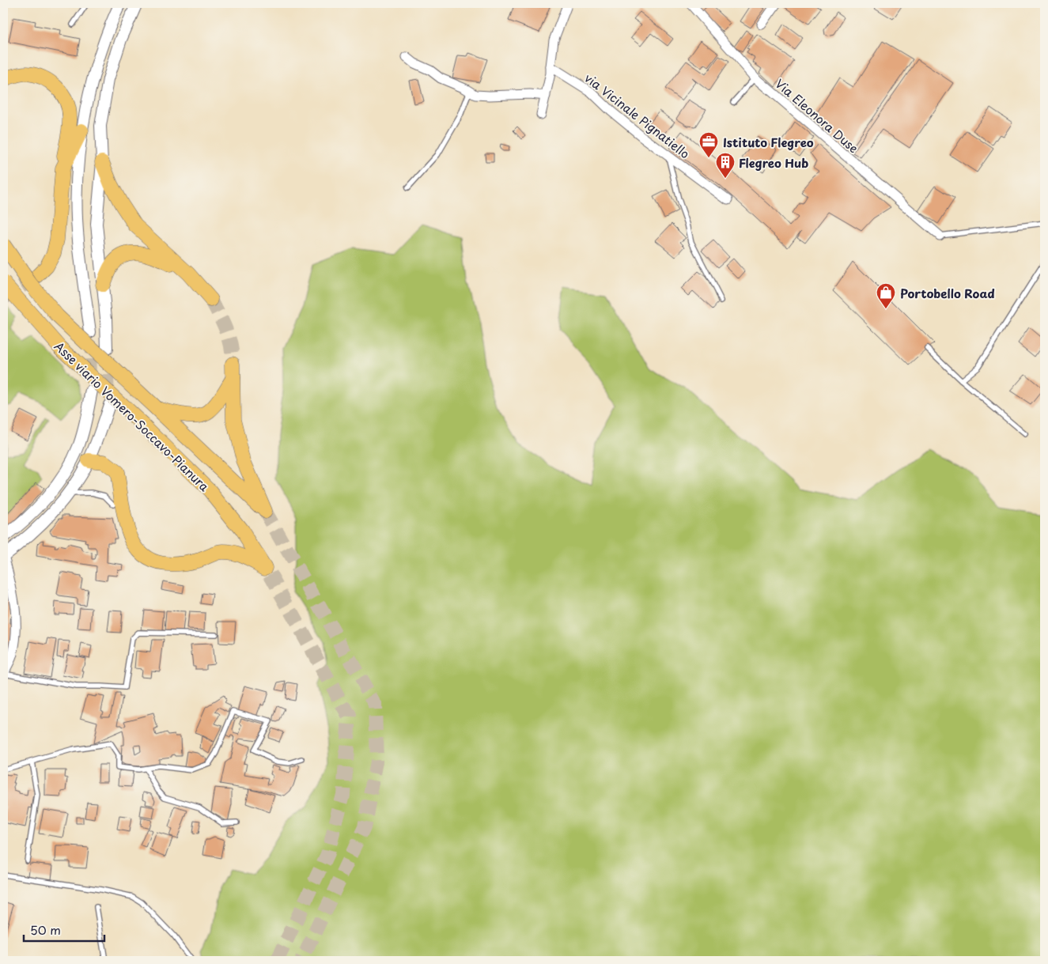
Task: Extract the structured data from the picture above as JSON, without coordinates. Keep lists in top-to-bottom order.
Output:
{
  "streets": {
    "highway": ["Asse viario Vomero-Soccavo-Pianura"],
    "street": ["via Vicinale Pignatiello", "Via Eleonora Duse"]
  },
  "places": {
    "office": ["Istituto Flegreo"],
    "building": ["Flegreo Hub"],
    "shop": ["Portobello Road"]
  },
  "scale_bar": "50 m"
}
